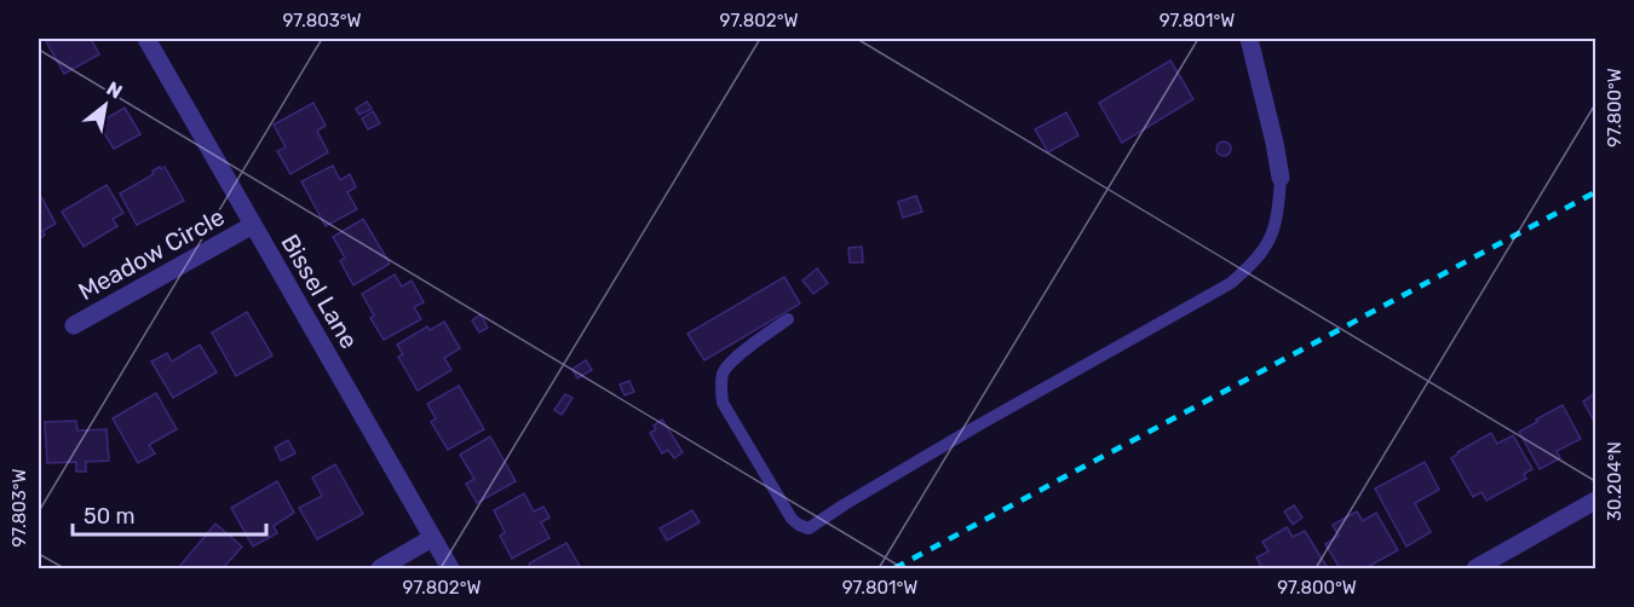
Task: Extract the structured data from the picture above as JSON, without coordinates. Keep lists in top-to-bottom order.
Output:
{
  "streets": {
    "street": ["Meadow Circle", "Bissel Lane"]
  },
  "crossings": [
    ["Meadow Circle", "Bissel Lane"]
  ],
  "scale_bar": "50 m",
  "north": "top right",
  "coordinates": [
    "97.803°W",
    "97.802°W",
    "97.801°W",
    "97.800°W",
    "30.204°N"
  ]
}
